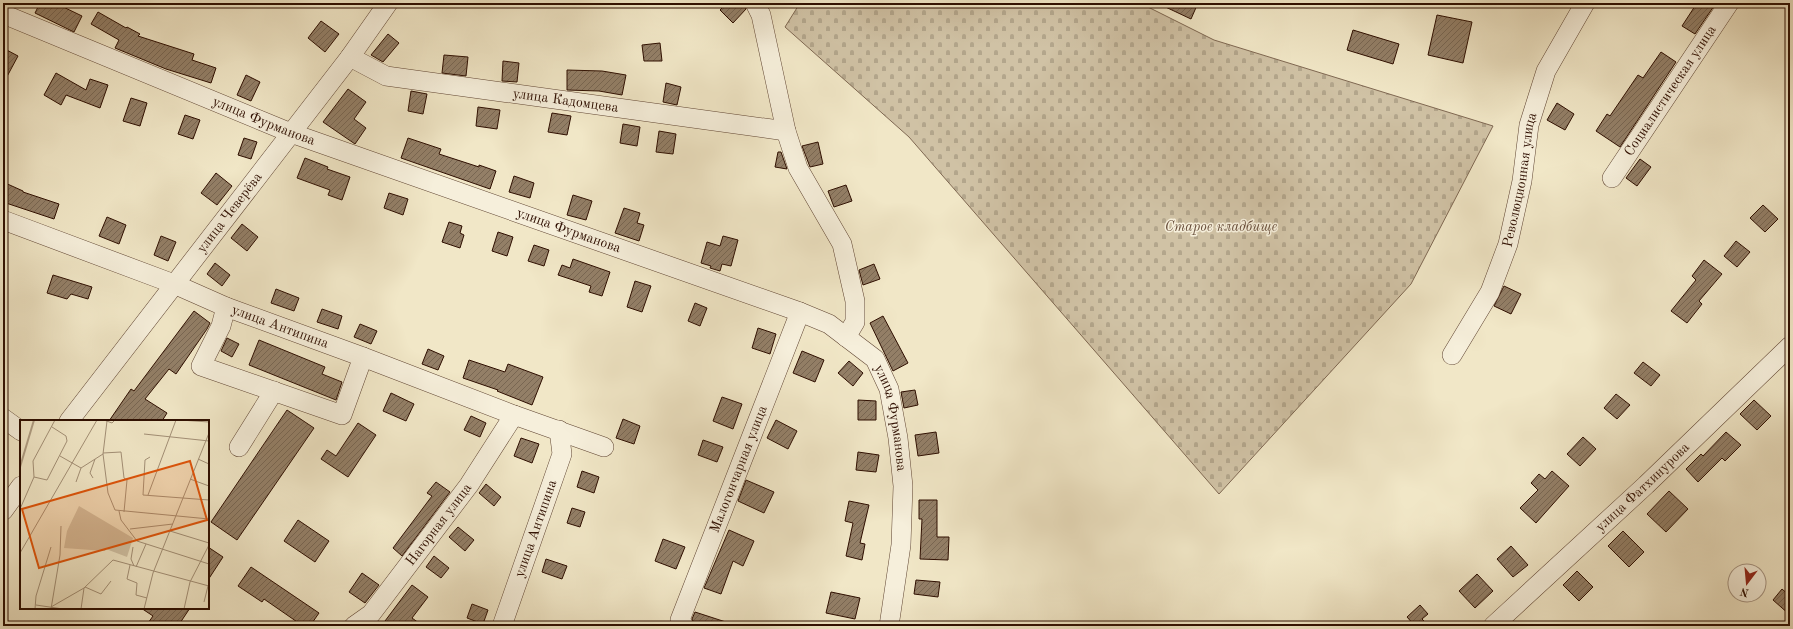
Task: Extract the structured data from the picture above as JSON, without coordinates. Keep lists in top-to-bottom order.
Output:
{
  "streets": {
    "street": [
      "Социалистическая улица",
      "улица Кадомцева",
      "улица Фурманова",
      "Революционная улица",
      "улица Чеверёва",
      "улица Антипина",
      "Малогончарная улица",
      "улица Фатхинурова",
      "Нагорная улица"
    ]
  },
  "crossings": [
    ["улица Кадомцева", "улица Чеверёва"],
    ["улица Фурманова", "улица Чеверёва"],
    ["улица Фурманова", "Малогончарная улица"],
    ["улица Чеверёва", "улица Антипина"],
    ["улица Антипина", "Нагорная улица"]
  ],
  "parks": ["Старое кладбище"],
  "north": "bottom"
}
